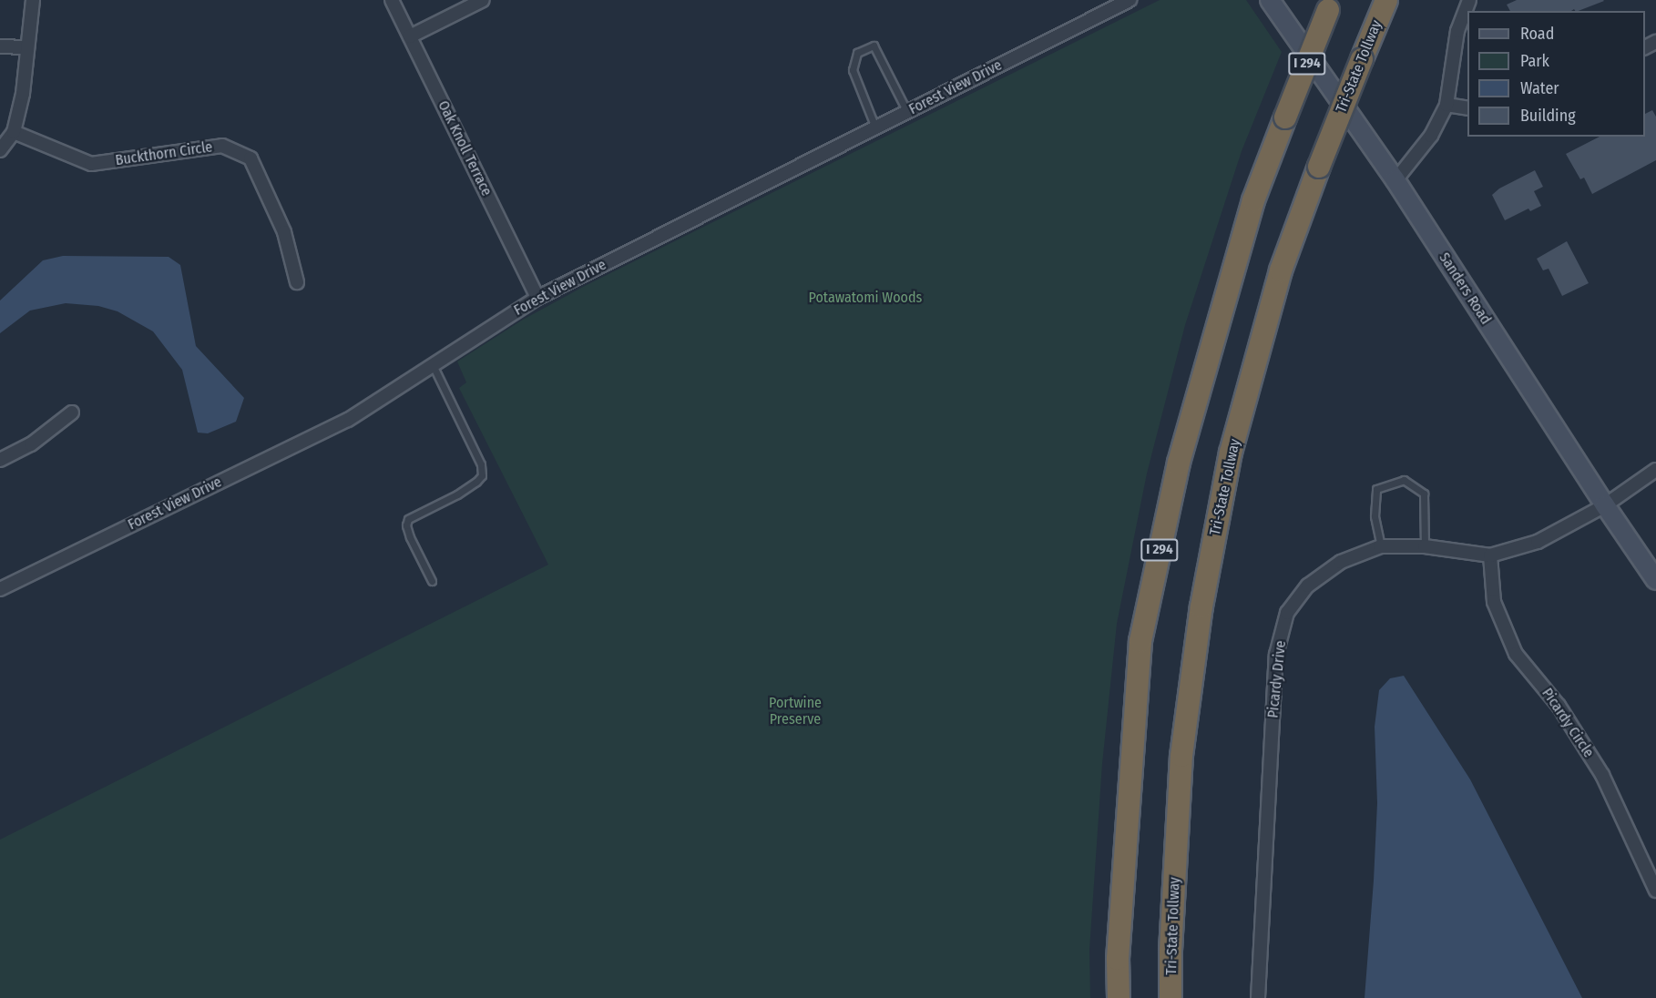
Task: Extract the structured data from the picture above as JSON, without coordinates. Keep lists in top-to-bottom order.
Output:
{
  "streets": {
    "highway": ["I 294", "Tri-State Tollway"],
    "main road": ["Sanders Road"],
    "street": [
      "Forest View Drive",
      "Oak Knoll Terrace",
      "Buckthorn Circle",
      "Picardy Drive",
      "Picardy Circle"
    ]
  },
  "crossings": [
    ["Forest View Drive", "Oak Knoll Terrace"],
    ["Sanders Road", "Picardy Drive"],
    ["Picardy Drive", "Picardy Circle"]
  ],
  "parks": ["Potawatomi Woods", "Portwine Preserve"],
  "legend": [
    "Road",
    "Park",
    "Water",
    "Building"
  ]
}
